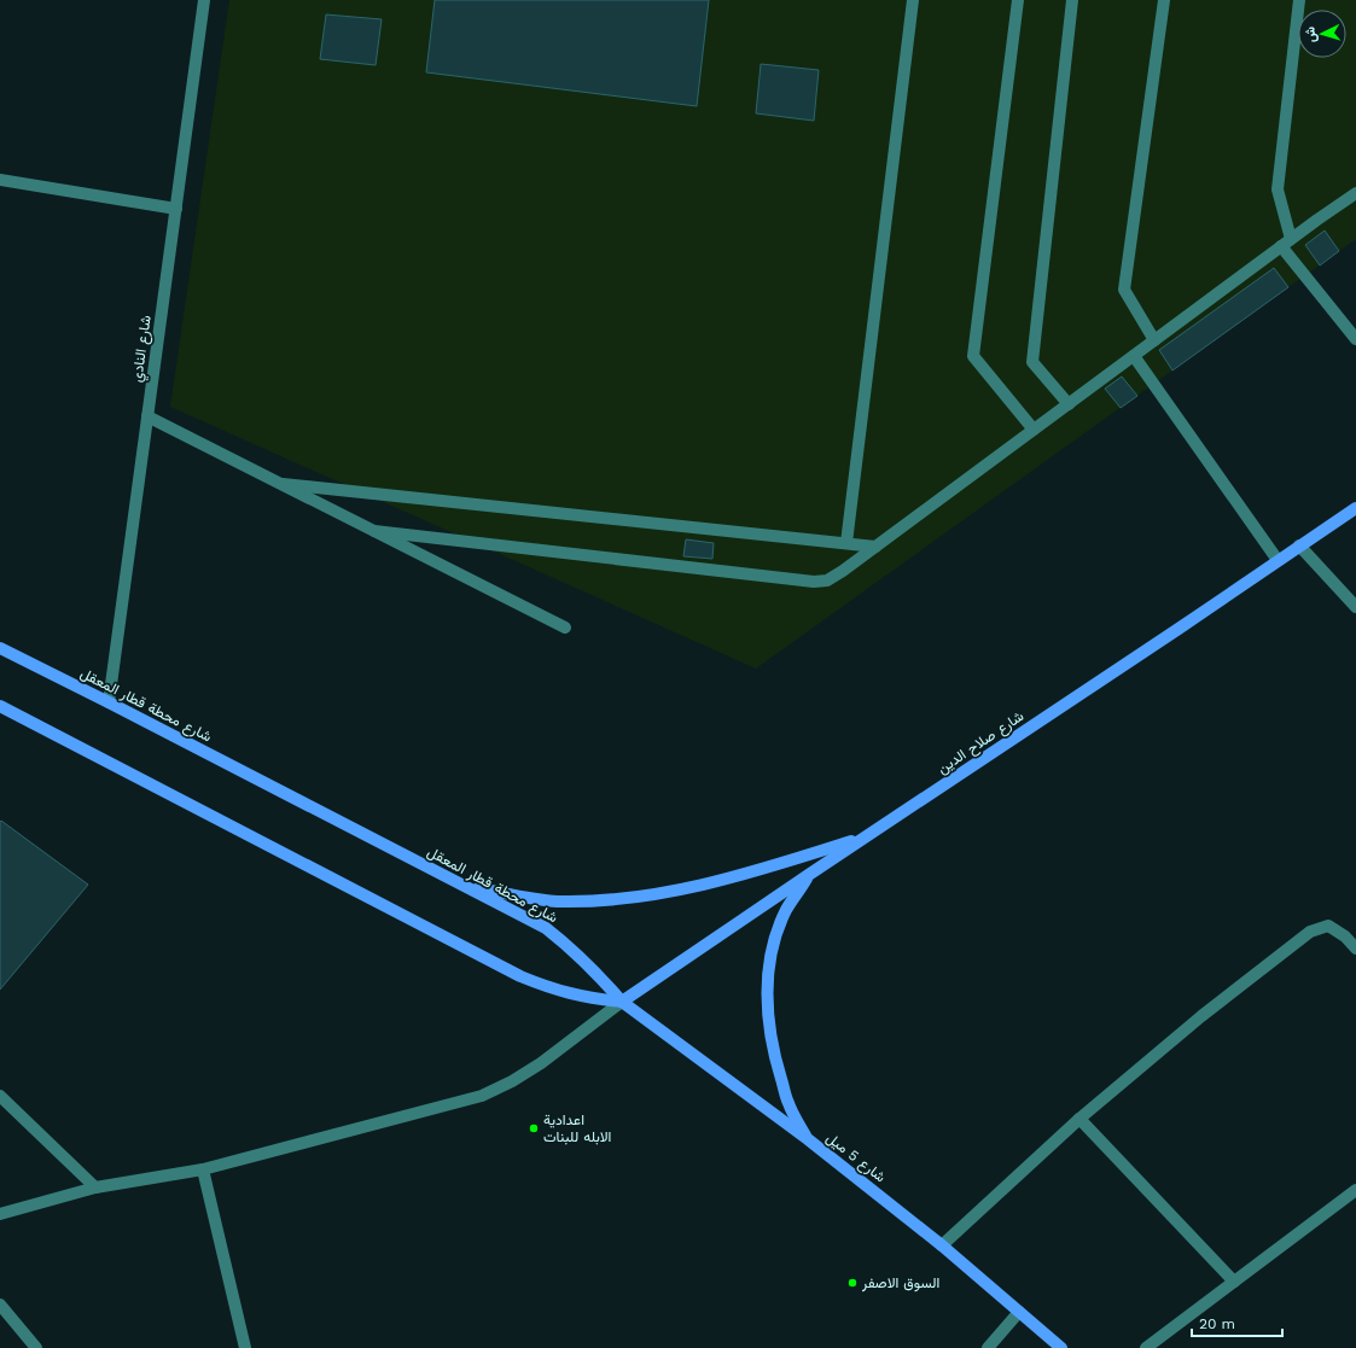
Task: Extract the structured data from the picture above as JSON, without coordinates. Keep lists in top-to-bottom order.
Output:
{
  "streets": {
    "main road": ["شارع محطة قطار المعقل", "شارع صلاح الدين", "شارع 5 ميل"],
    "street": ["شارع النادي"]
  },
  "crossings": [
    ["شارع النادي", "شارع محطة قطار المعقل"],
    ["شارع محطة قطار المعقل", "شارع صلاح الدين"],
    ["شارع محطة قطار المعقل", "شارع 5 ميل"],
    ["شارع صلاح الدين", "شارع 5 ميل"]
  ],
  "places": ["اعدادية الابله للبنات", "السوق الاصفر"],
  "scale_bar": "20 m",
  "north": "left"
}
